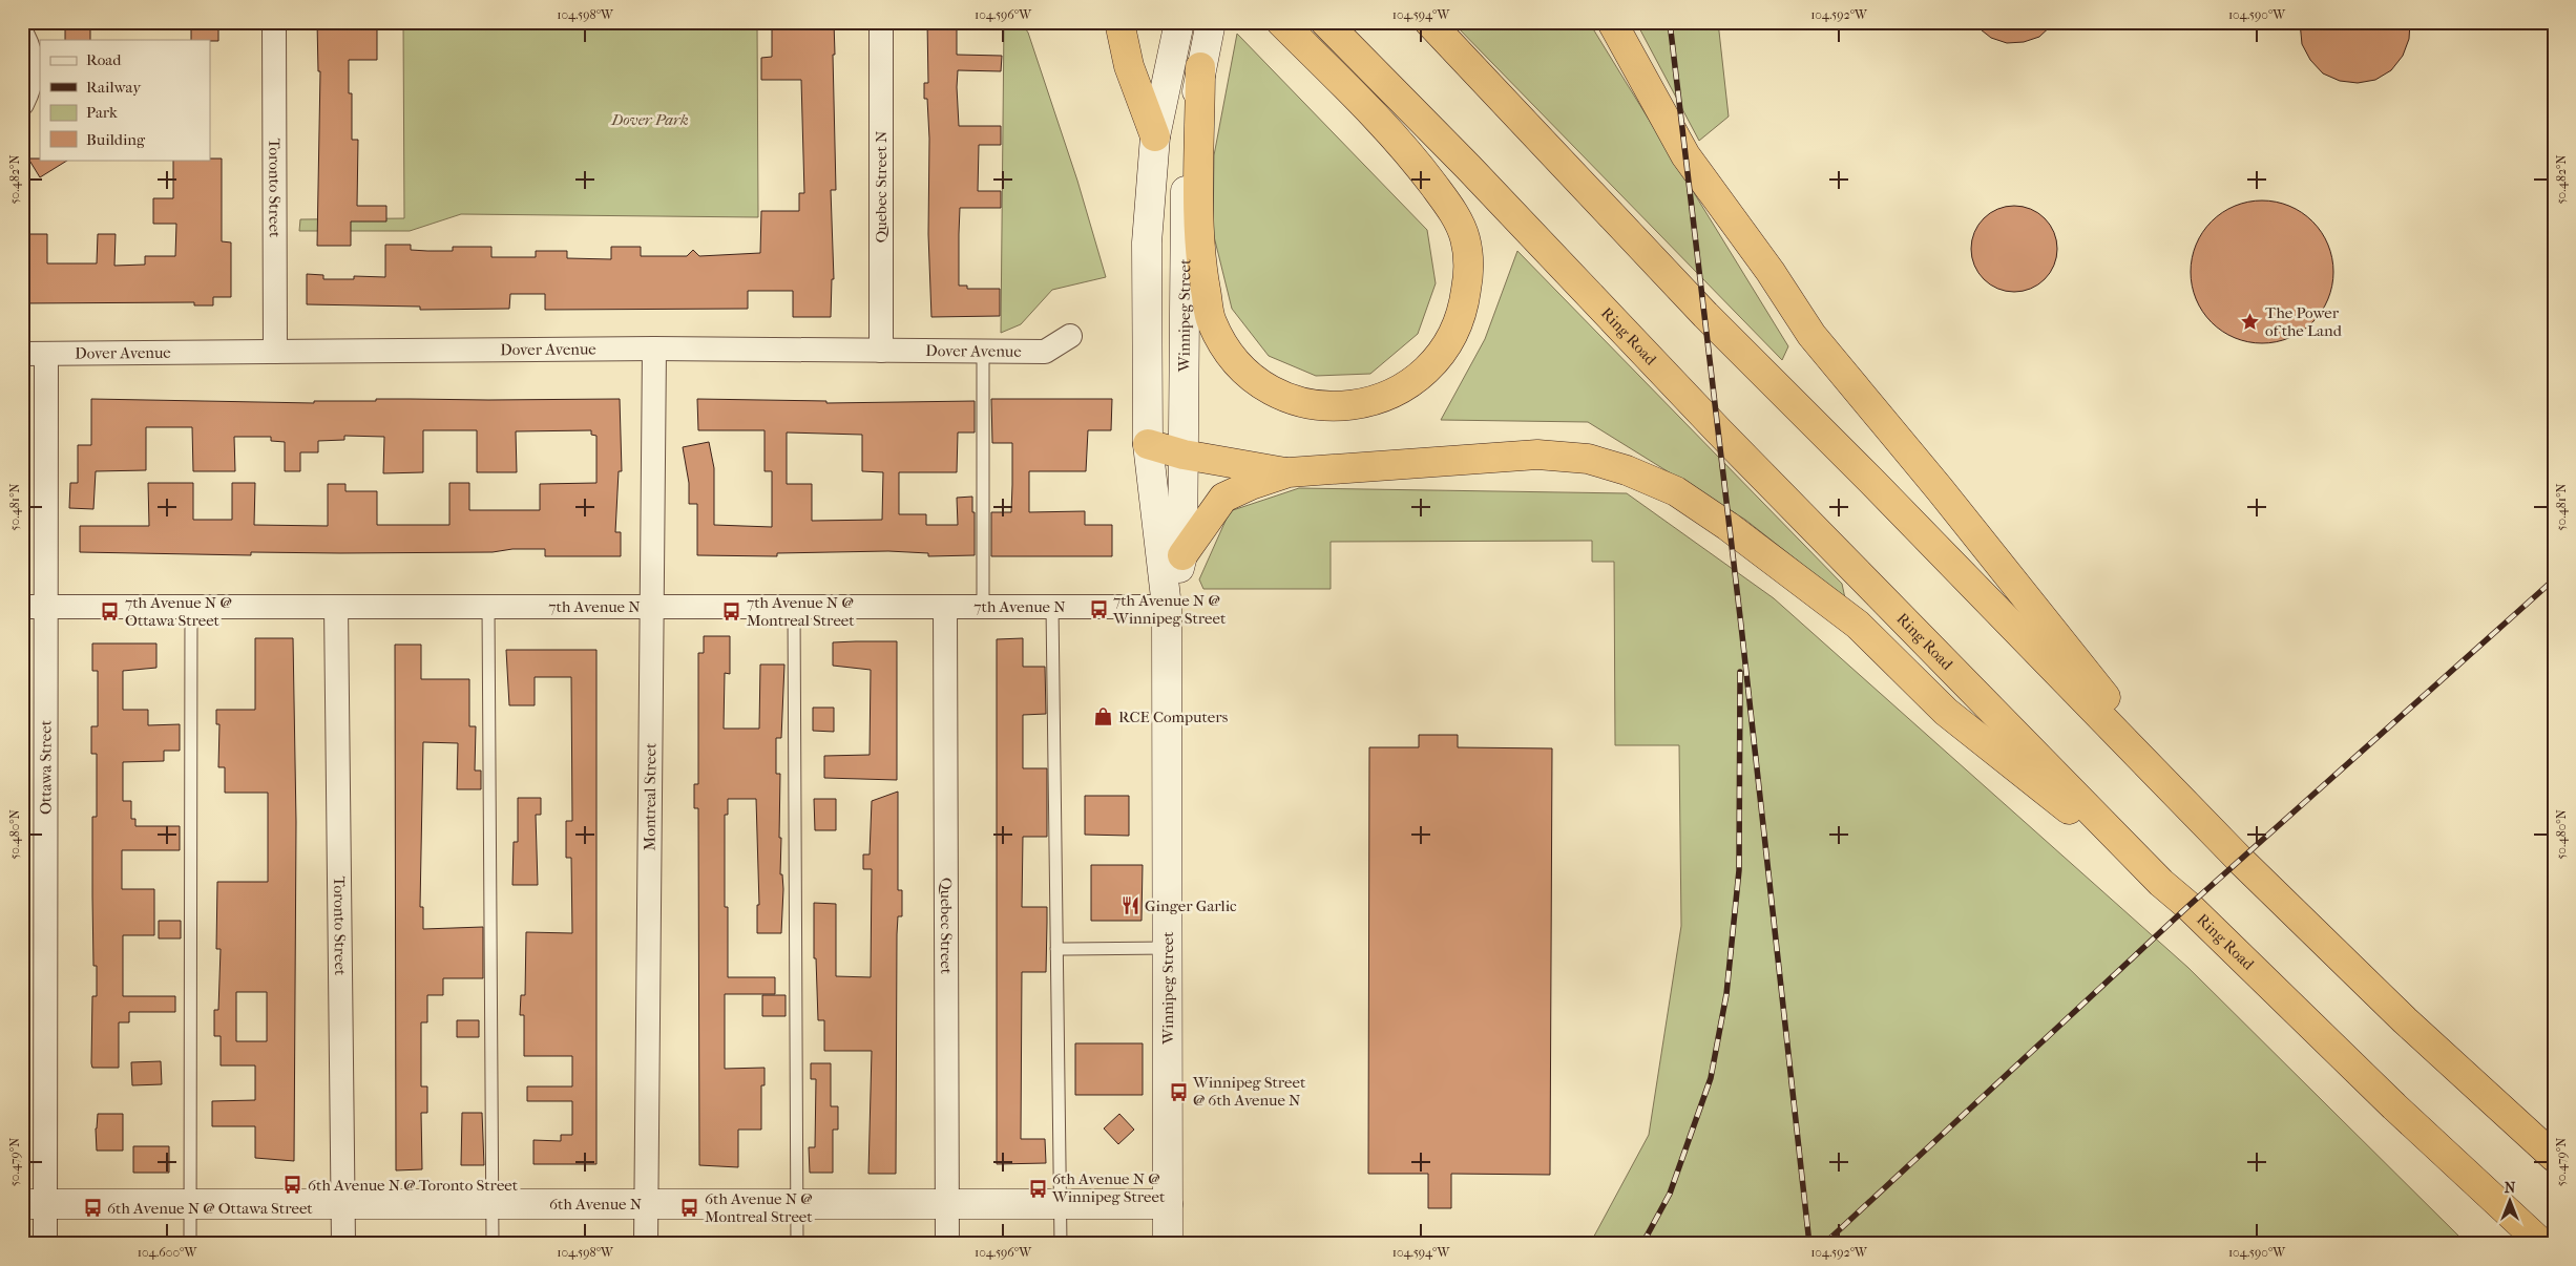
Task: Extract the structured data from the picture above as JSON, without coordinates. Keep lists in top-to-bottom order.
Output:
{
  "streets": {
    "highway": ["Ring Road"],
    "main road": ["Winnipeg Street", "6th Avenue N"],
    "street": [
      "Toronto Street",
      "Quebec Street N",
      "Dover Avenue",
      "7th Avenue N",
      "Ottawa Street",
      "Montreal Street",
      "Quebec Street"
    ]
  },
  "crossings": [
    ["Toronto Street", "Dover Avenue"],
    ["Toronto Street", "7th Avenue N"],
    ["Toronto Street", "6th Avenue N"],
    ["Quebec Street N", "Dover Avenue"],
    ["Winnipeg Street", "7th Avenue N"],
    ["Winnipeg Street", "6th Avenue N"],
    ["Dover Avenue", "Ottawa Street"],
    ["Dover Avenue", "Montreal Street"],
    ["7th Avenue N", "Ottawa Street"],
    ["7th Avenue N", "Montreal Street"],
    ["7th Avenue N", "Quebec Street"],
    ["Ottawa Street", "6th Avenue N"],
    ["Montreal Street", "6th Avenue N"],
    ["Quebec Street", "6th Avenue N"]
  ],
  "parks": ["Dover Park"],
  "places": {
    "place": ["The Power of the Land"],
    "bus stop": [
      "7th Avenue N @ Winnipeg Street",
      "7th Avenue N @ Ottawa Street",
      "7th Avenue N @ Montreal Street",
      "Winnipeg Street @ 6th Avenue N",
      "6th Avenue N @ Toronto Street",
      "6th Avenue N @ Winnipeg Street",
      "6th Avenue N @ Ottawa Street",
      "6th Avenue N @ Montreal Street"
    ],
    "shop": ["RCE Computers"],
    "restaurant": ["Ginger Garlic"]
  },
  "legend": [
    "Road",
    "Railway",
    "Park",
    "Building"
  ],
  "north": "top",
  "coordinates": [
    "104.598°W",
    "104.596°W",
    "104.594°W",
    "104.592°W",
    "104.590°W",
    "50.482°N",
    "50.481°N",
    "50.480°N",
    "50.479°N",
    "104.600°W"
  ]
}
